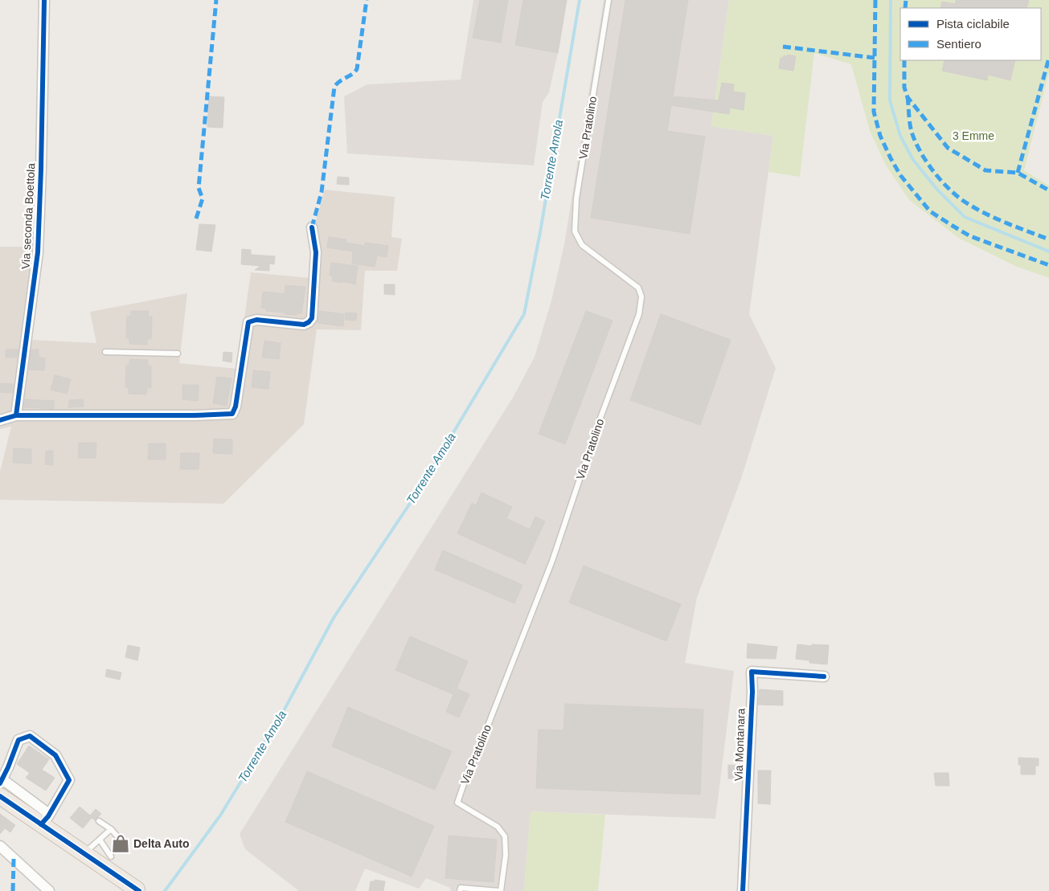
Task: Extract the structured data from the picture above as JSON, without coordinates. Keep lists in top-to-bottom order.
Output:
{
  "streets": {
    "street": ["Via seconda Boettola", "Via Montanara"],
    "lane": ["Via Pratolino"]
  },
  "water": ["Torrente Amola"],
  "parks": ["3 Emme"],
  "places": {
    "shop": ["Delta Auto"]
  },
  "legend": ["Pista ciclabile", "Sentiero"]
}
